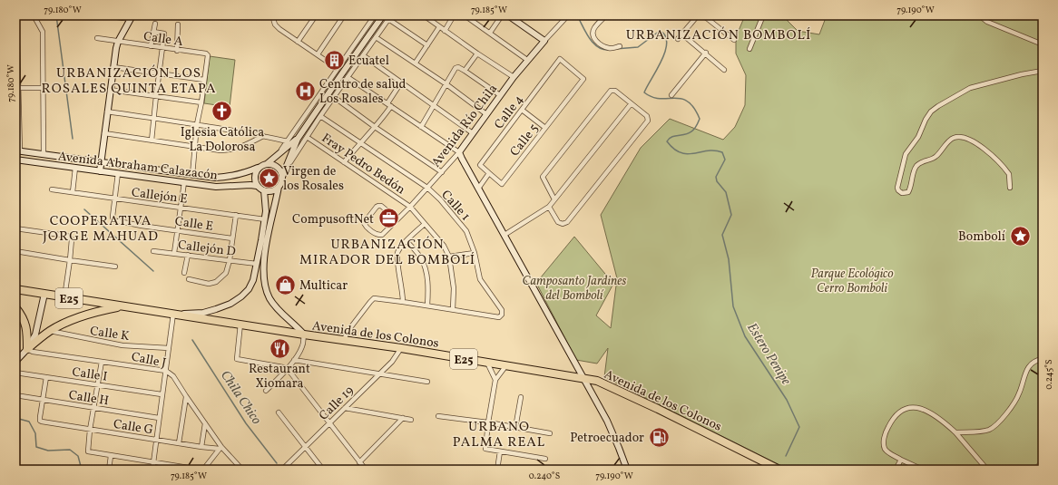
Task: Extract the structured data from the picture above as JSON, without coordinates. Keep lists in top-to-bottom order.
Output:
{
  "streets": {
    "highway": ["E25", "Avenida de los Colonos"],
    "main road": ["Avenida Río Chila", "Avenida Abraham Calazacón"],
    "street": [
      "Calle A",
      "Calle 4",
      "Calle 5",
      "Fray Pedro Bedón",
      "Callejón E",
      "Calle 1",
      "Calle E",
      "Callejón D",
      "Calle K",
      "Calle J",
      "Calle I",
      "Calle H",
      "Calle 19",
      "Calle G"
    ]
  },
  "crossings": [
    ["Calle 4", "Calle 5"],
    ["Avenida Río Chila", "Fray Pedro Bedón"],
    ["Avenida Río Chila", "Calle 1"],
    ["Callejón E", "Calle E"],
    ["Avenida de los Colonos", "Calle 19"],
    ["Calle J", "Calle G"],
    ["Calle H", "Calle G"]
  ],
  "districts": [
    "URBANIZACIÓN BOMBOLÍ",
    "URBANIZACIÓN LOS ROSALES QUINTA ETAPA",
    "COOPERATIVA JORGE MAHUAD",
    "URBANIZACIÓN MIRADOR DEL BOMBOLÍ",
    "URBANO PALMA REAL"
  ],
  "water": ["Estero Penipe", "Chila Chico"],
  "parks": ["Parque Ecológico Cerro Bomboli", "Camposanto Jardines del Bombolí"],
  "places": {
    "building": ["Ecuatel"],
    "hospital": ["Centro de salud Los Rosales"],
    "church": ["Iglesia Católica La Dolorosa"],
    "place": ["Virgen de los Rosales", "Bombolí"],
    "office": ["CompusoftNet"],
    "shop": ["Multicar"],
    "restaurant": ["Restaurant Xiomara"],
    "fuel station": ["Petroecuador"]
  },
  "coordinates": [
    "79.180°W",
    "79.185°W",
    "79.190°W",
    "0.245°S",
    "0.240°S"
  ]
}
